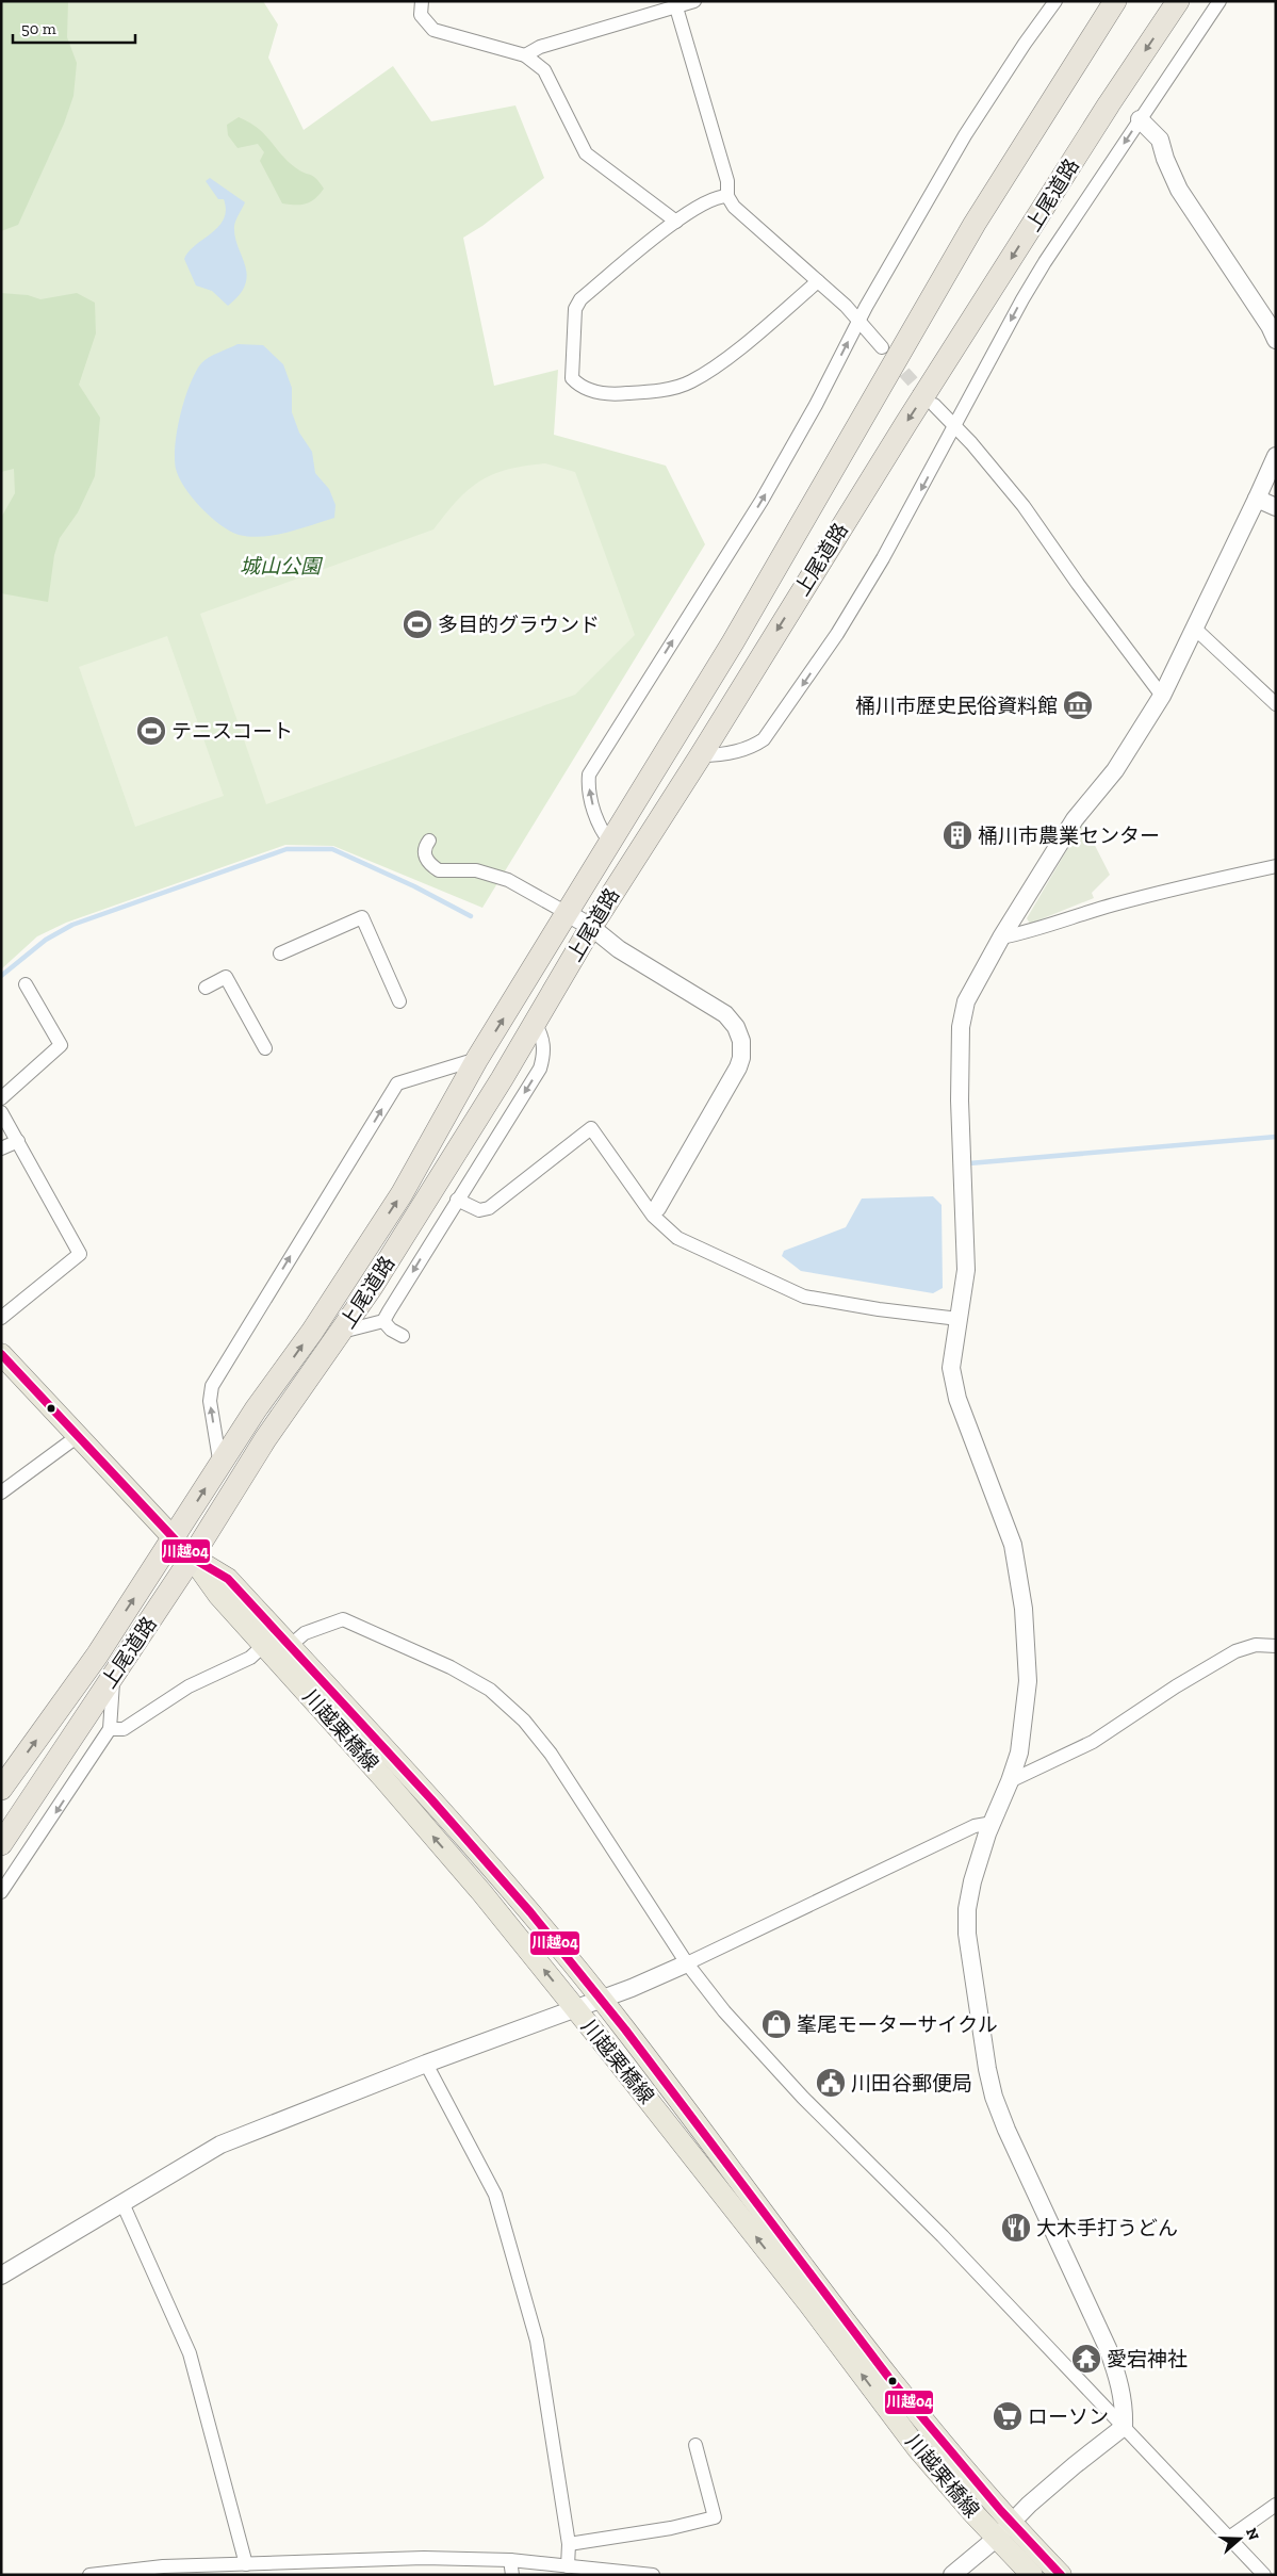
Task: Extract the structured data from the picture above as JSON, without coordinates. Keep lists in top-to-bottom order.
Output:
{
  "streets": {
    "highway": ["上尾道路"],
    "main road": ["川越栗橋線"]
  },
  "crossings": [
    ["上尾道路", "川越栗橋線"]
  ],
  "parks": ["城山公園"],
  "places": {
    "sports": ["多目的グラウンド", "テニスコート"],
    "museum": ["桶川市歴史民俗資料館"],
    "building": ["桶川市農業センター"],
    "shop": ["峯尾モーターサイクル"],
    "public building": ["川田谷郵便局"],
    "restaurant": ["大木手打うどん"],
    "temple": ["愛宕神社"],
    "supermarket": ["ローソン"]
  },
  "lines": ["transit line 川越04"],
  "scale_bar": "50 m",
  "north": "right"
}
